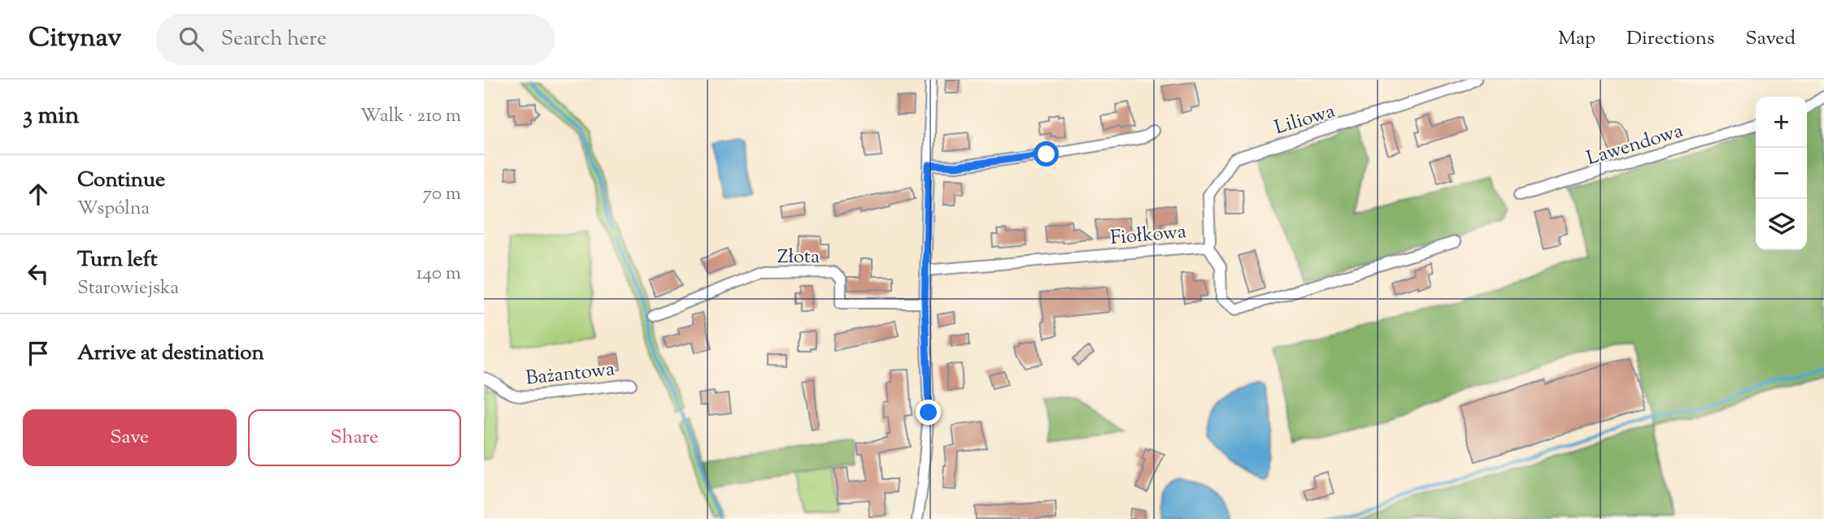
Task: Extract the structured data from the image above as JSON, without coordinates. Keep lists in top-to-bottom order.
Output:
{
  "streets": {
    "street": [
      "Liliowa",
      "Lawendowa",
      "Fiołkowa",
      "Złota",
      "Bażantowa"
    ]
  },
  "crossings": [
    ["Liliowa", "Fiołkowa"]
  ],
  "page": {
    "header": "Citynav",
    "search": "Search here",
    "nav": ["Map", "Directions", "Saved"],
    "heading": ["3 min", "Walk · 210 m"],
    "map_buttons": ["+", "−"],
    "list": [
      ["Continue", "Wspólna", "70 m"],
      ["Turn left", "Starowiejska", "140 m"],
      "Arrive at destination"
    ],
    "buttons": ["Save", "Share"]
  }
}
